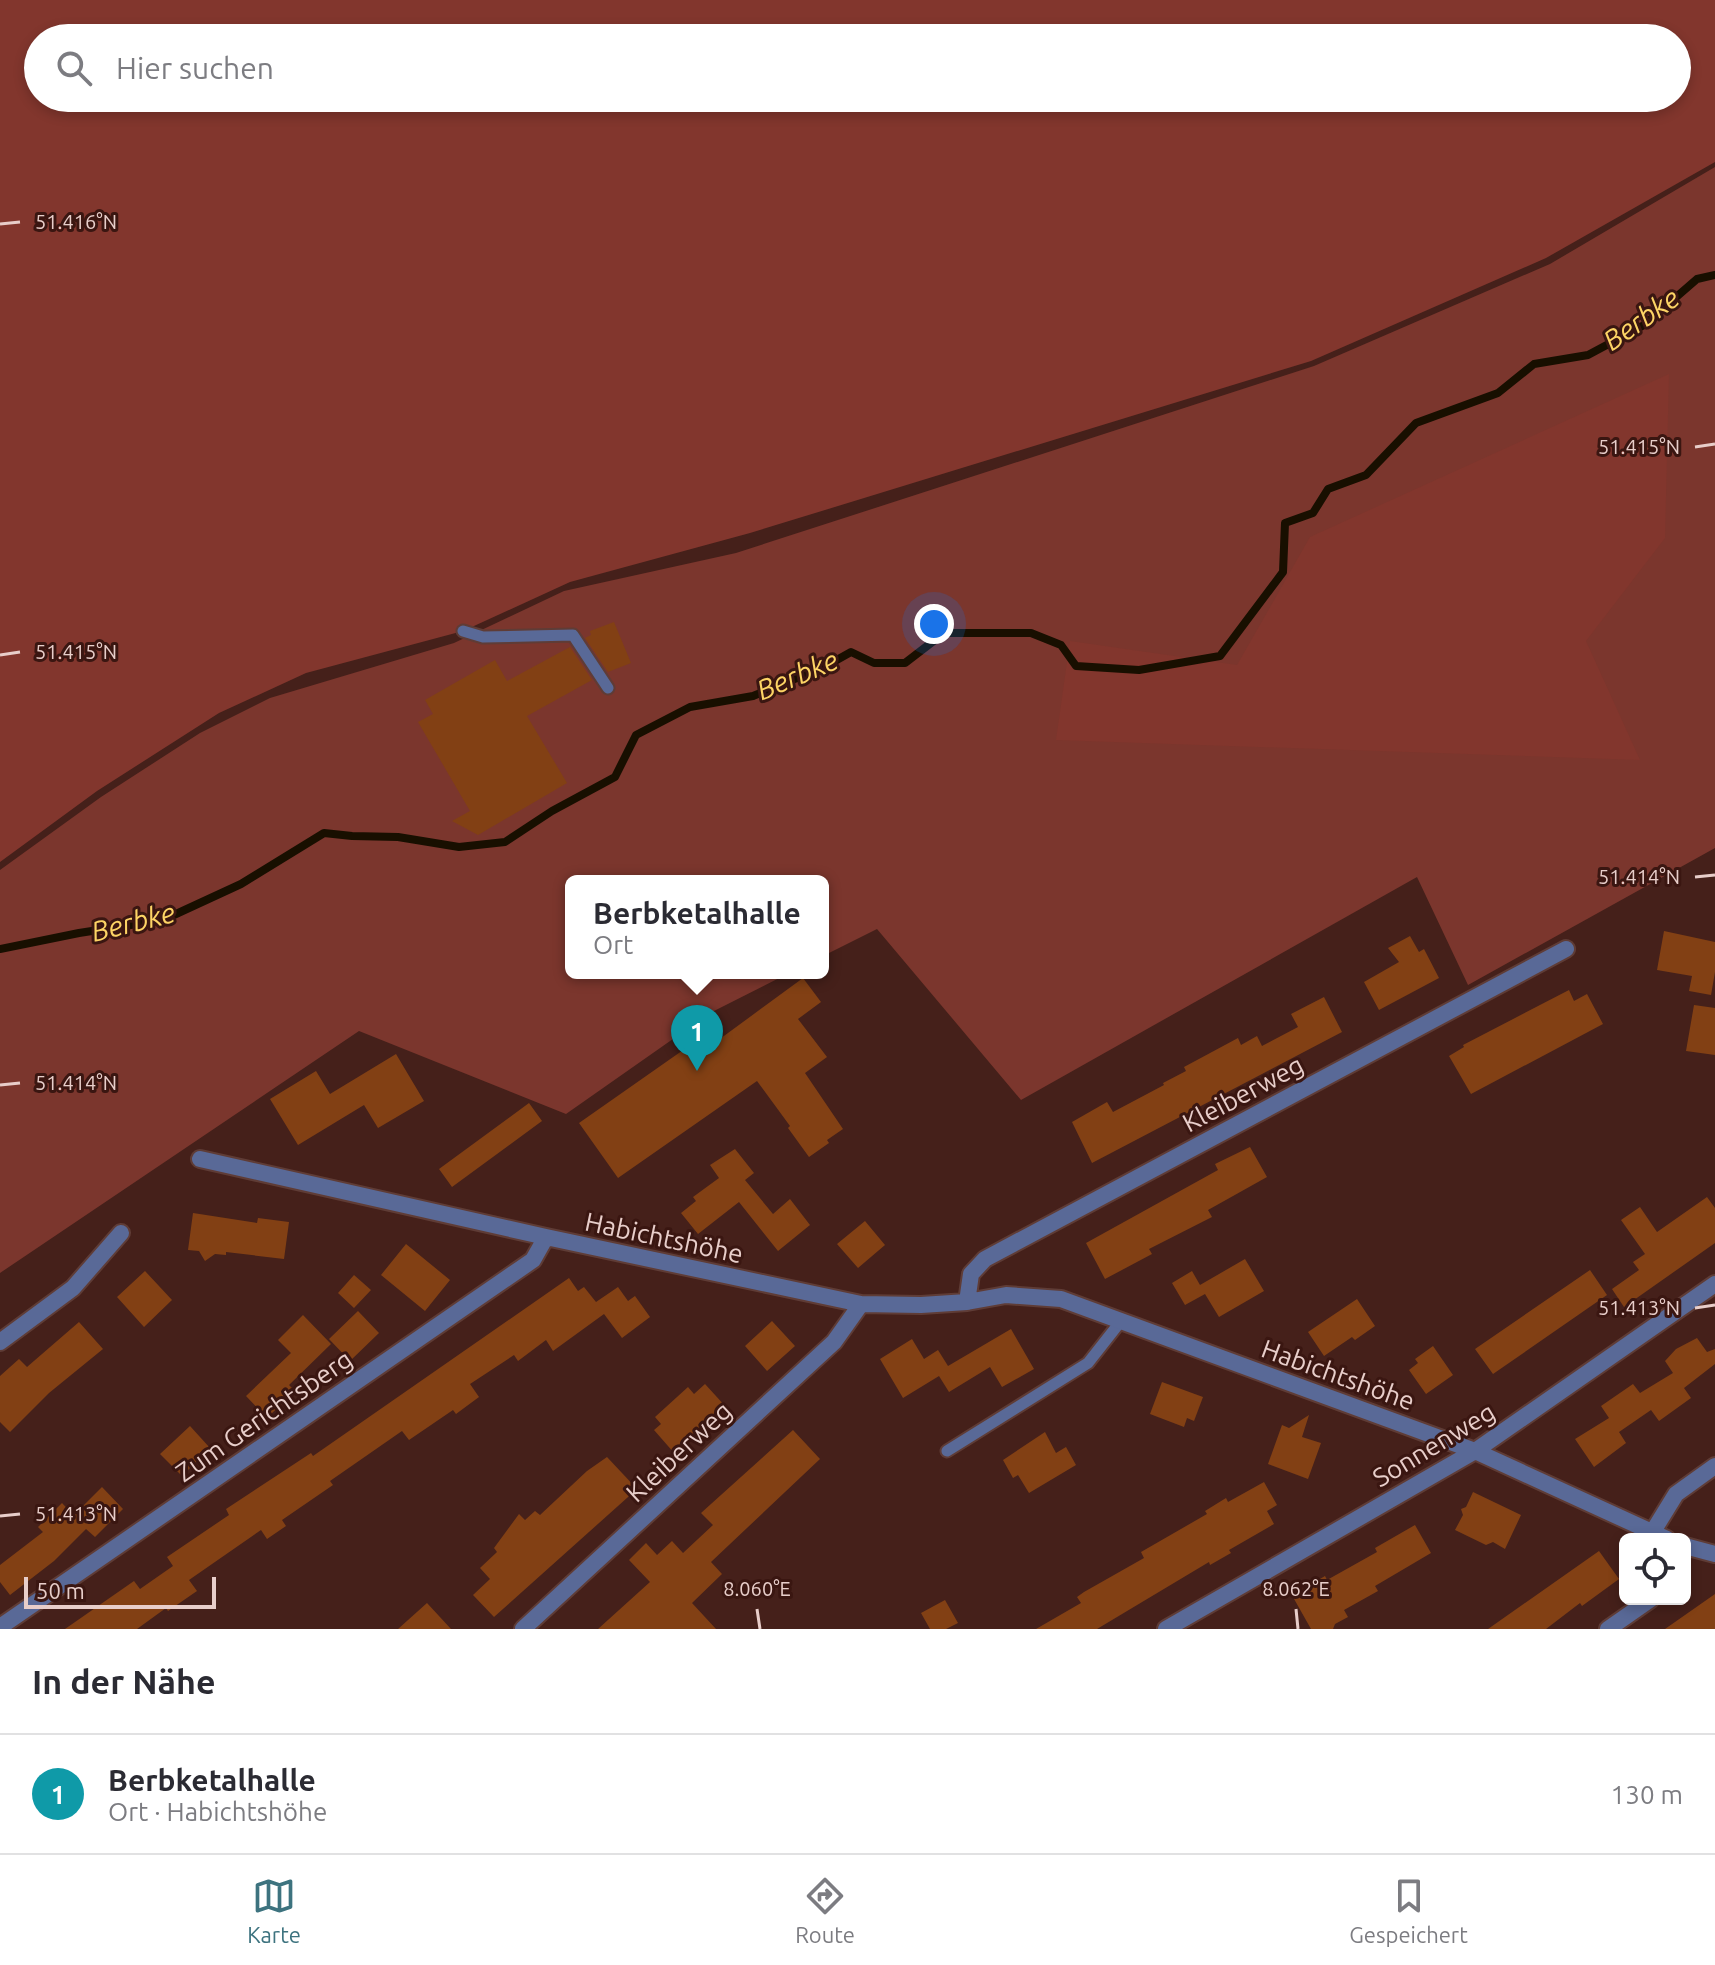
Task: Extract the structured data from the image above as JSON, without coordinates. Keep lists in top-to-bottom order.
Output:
{
  "streets": {
    "street": [
      "Kleiberweg",
      "Habichtshöhe",
      "Zum Gerichtsberg",
      "Sonnenweg"
    ]
  },
  "crossings": [
    ["Kleiberweg", "Habichtshöhe"],
    ["Habichtshöhe", "Zum Gerichtsberg"],
    ["Habichtshöhe", "Sonnenweg"]
  ],
  "water": ["Berbke"],
  "scale_bar": "50 m",
  "page": {
    "search": "Hier suchen",
    "popup": ["Berbketalhalle", "Ort"],
    "pins": "1",
    "scale": "50 m",
    "heading": "In der Nähe",
    "list": [
      {
        "mark": "1",
        "name": "Berbketalhalle",
        "note": "Ort · Habichtshöhe",
        "value": "130 m"
      }
    ],
    "nav": ["Karte", "Route", "Gespeichert"]
  },
  "coordinates": [
    "51.416°N",
    "51.415°N",
    "51.414°N",
    "51.413°N",
    "8.060°E",
    "8.062°E"
  ]
}
